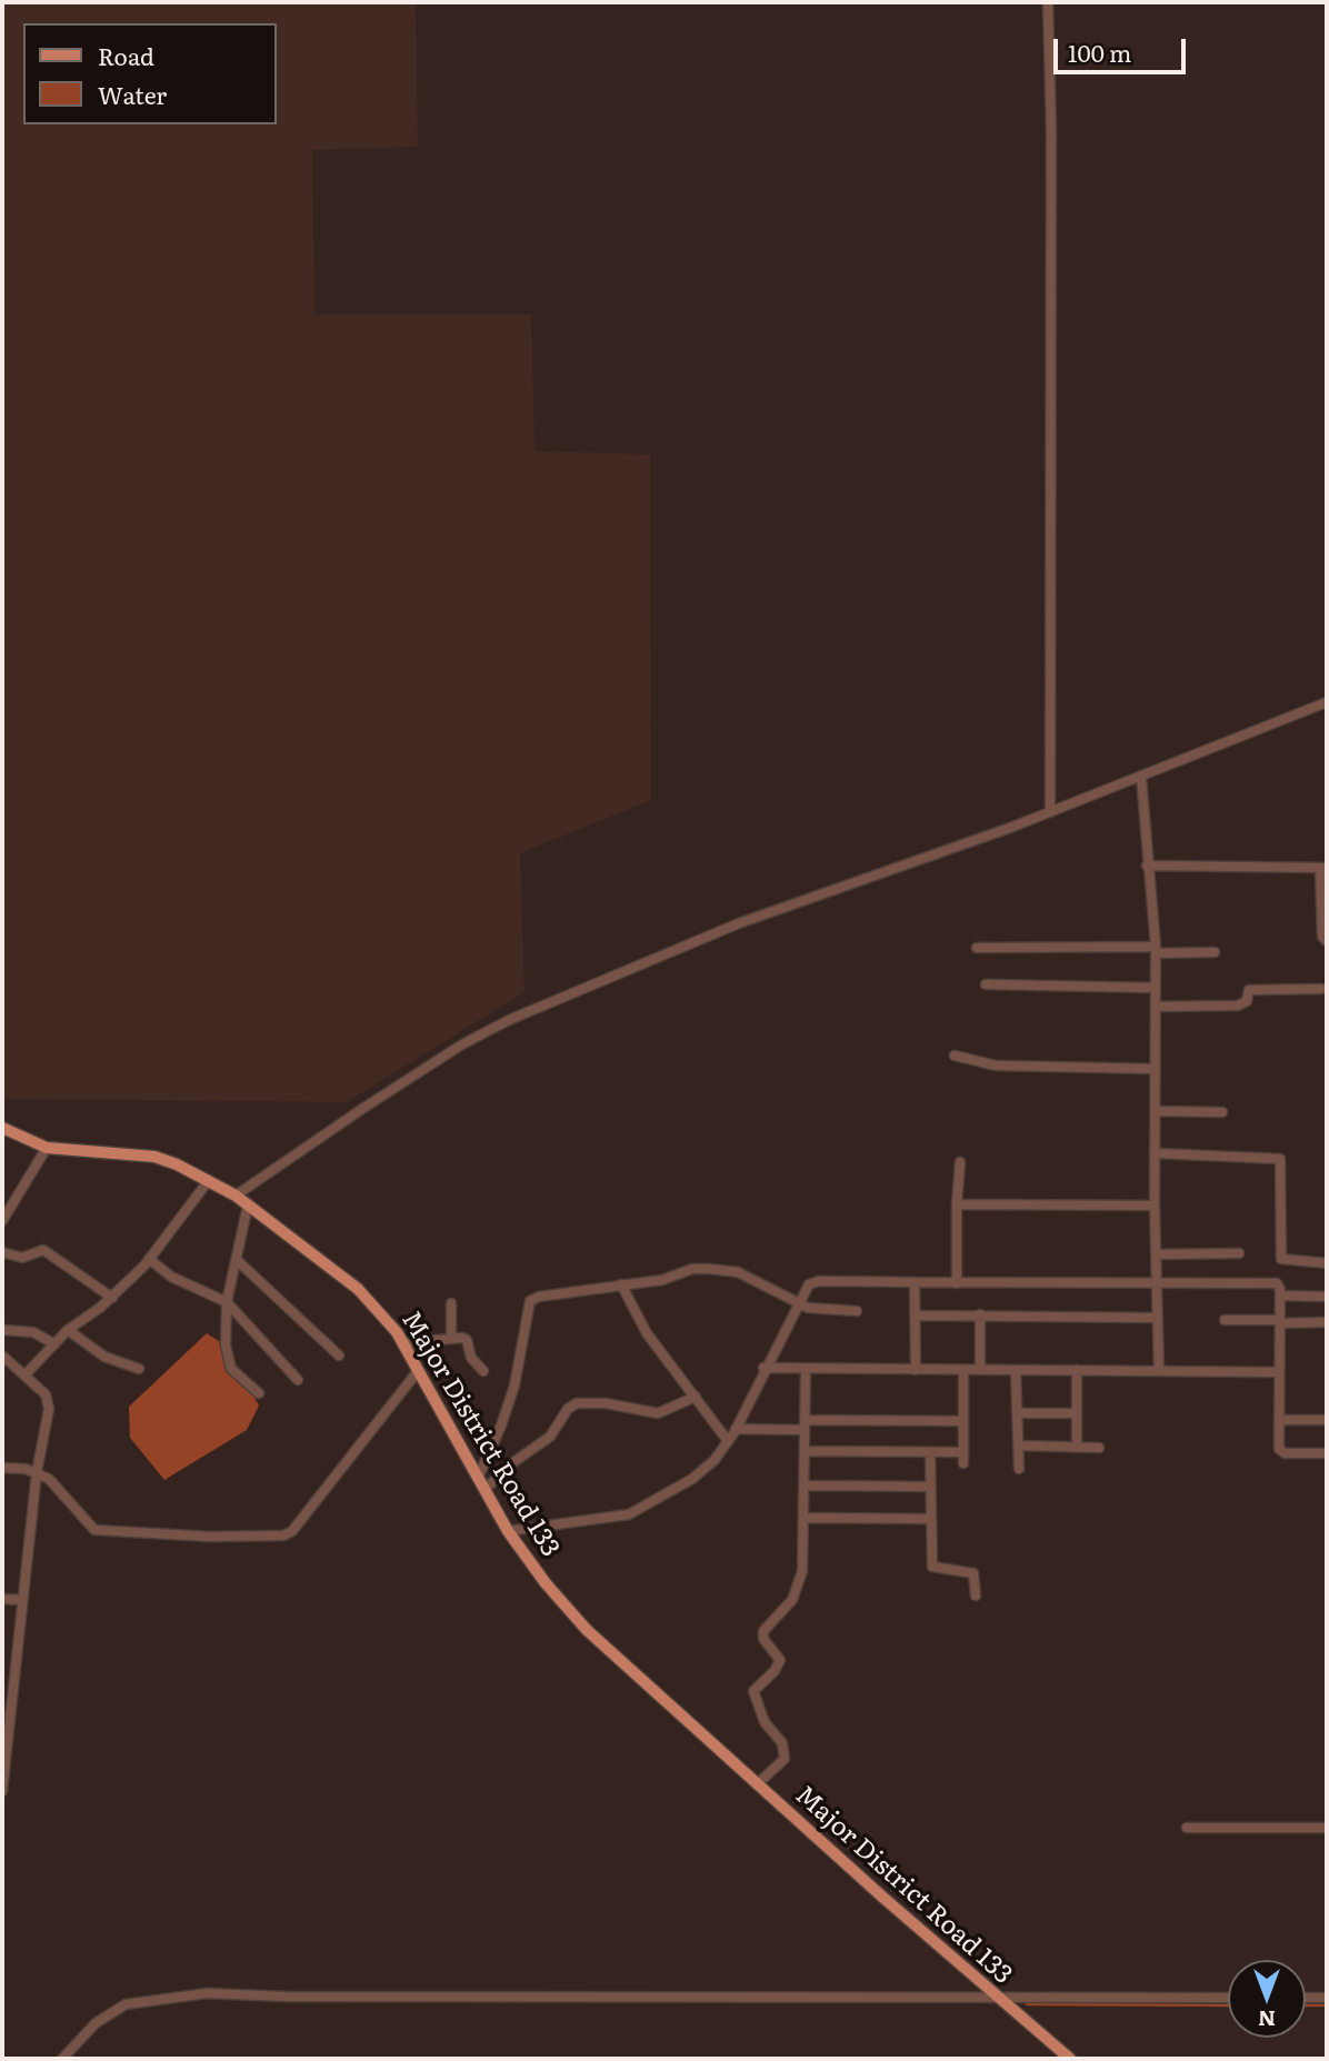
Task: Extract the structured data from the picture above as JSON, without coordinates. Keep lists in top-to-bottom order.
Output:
{
  "streets": {
    "main road": ["Major District Road 133"]
  },
  "legend": ["Road", "Water"],
  "scale_bar": "100 m",
  "north": "bottom"
}
